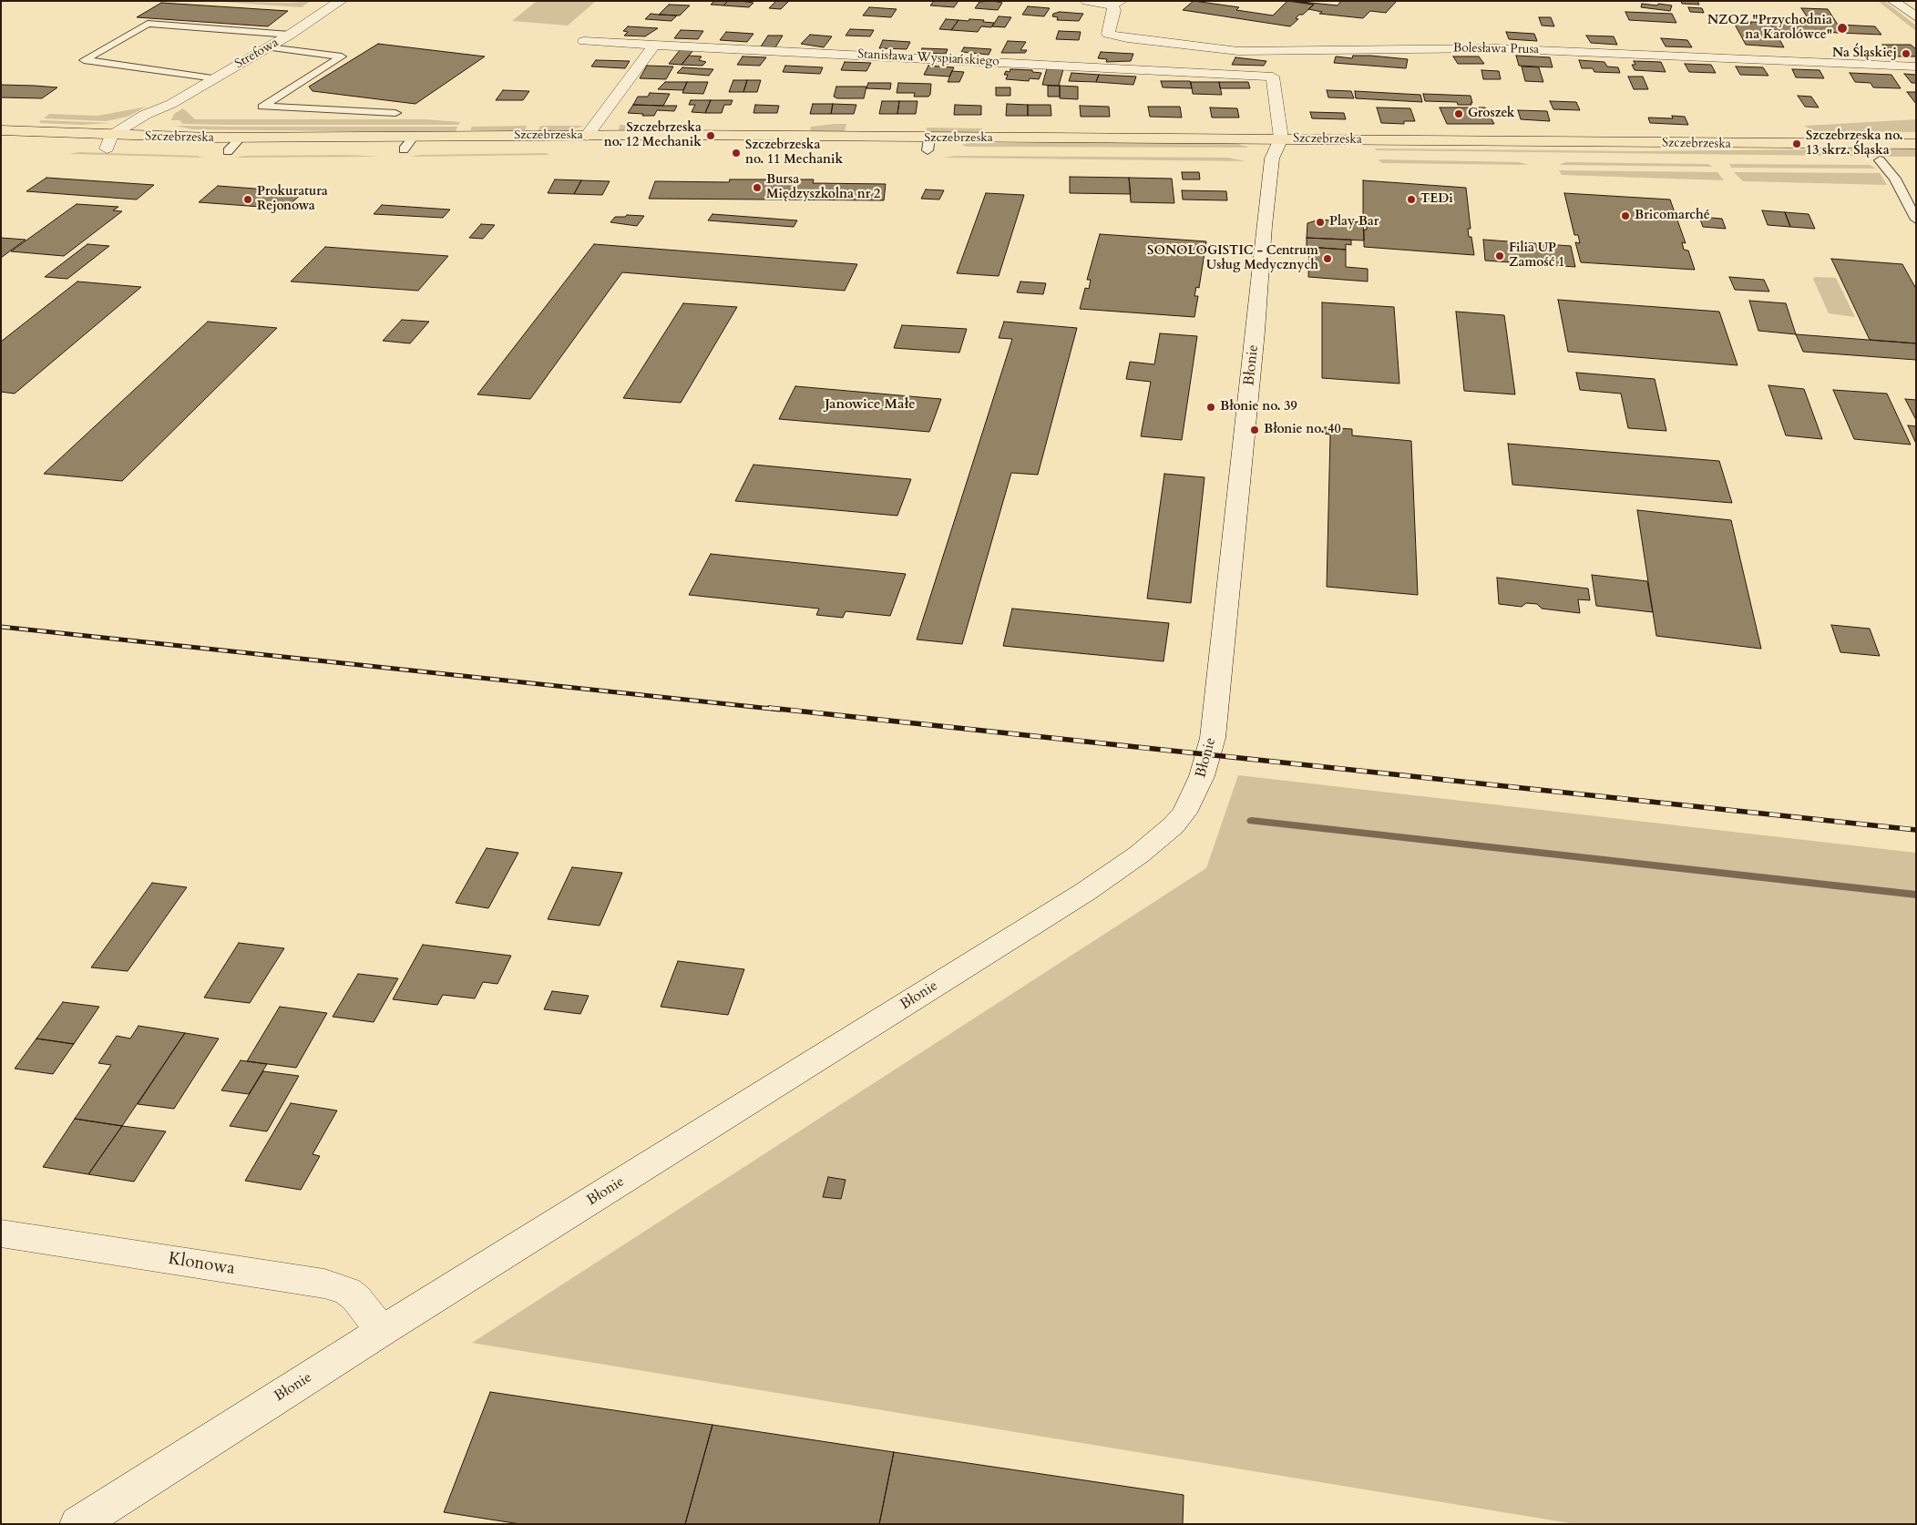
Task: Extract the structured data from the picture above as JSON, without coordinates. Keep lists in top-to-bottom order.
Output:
{
  "streets": {
    "main road": ["Szczebrzeska"],
    "street": [
      "Bolesława Prusa",
      "Strefowa",
      "Stanisława Wyspiańskiego",
      "Błonie",
      "Klonowa"
    ]
  },
  "crossings": [
    ["Strefowa", "Szczebrzeska"],
    ["Stanisława Wyspiańskiego", "Błonie"],
    ["Szczebrzeska", "Błonie"],
    ["Błonie", "Klonowa"]
  ],
  "districts": ["Janowice Małe"],
  "places": [
    "NZOZ \"Przychodnia na Karolówce\"",
    "Na Śląskiej",
    "Groszek",
    "Szczebrzeska no. 12 Mechanik",
    "Szczebrzeska no. 13 skrz. Śląska",
    "Szczebrzeska no. 11 Mechanik",
    "Bursa Międzyszkolna nr 2",
    "Prokuratura Rejonowa",
    "TEDi",
    "Bricomarché",
    "Play Bar",
    "Filia UP Zamość 1",
    "SONOLOGISTIC - Centrum Usług Medycznych",
    "Błonie no. 39",
    "Błonie no. 40"
  ]
}
